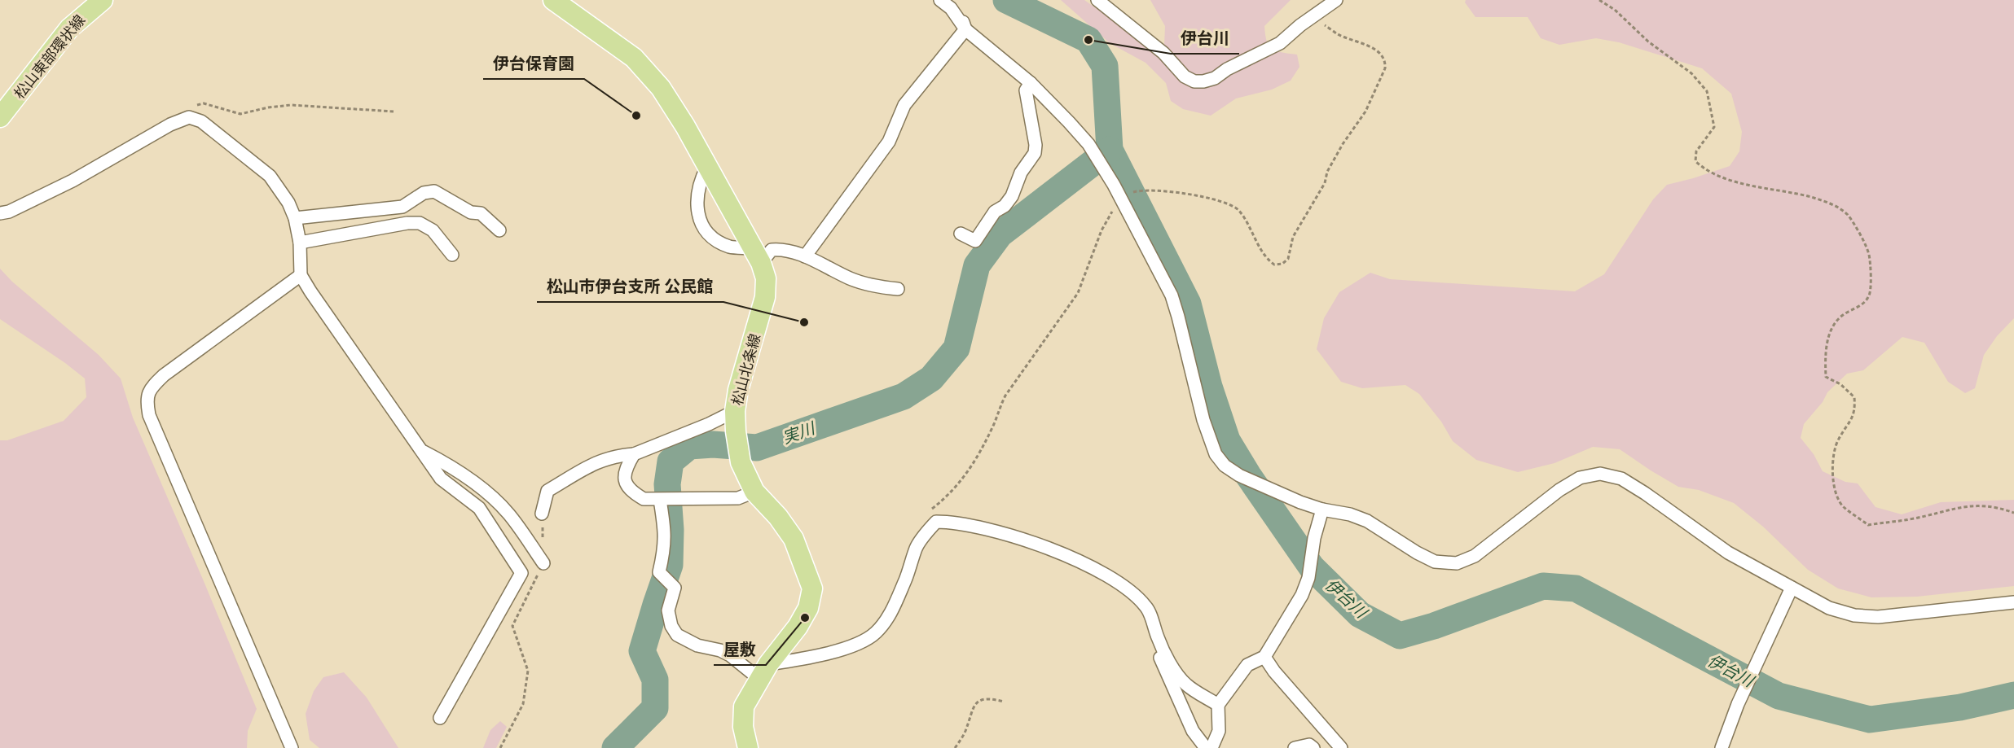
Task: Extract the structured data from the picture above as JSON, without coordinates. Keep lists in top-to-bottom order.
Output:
{
  "streets": {
    "main road": ["松山東部環状線", "松山北条線"]
  },
  "water": ["実川", "伊台川"],
  "places": [
    "伊台川",
    "伊台保育園",
    "松山市伊台支所 公民館",
    "屋敷"
  ]
}
